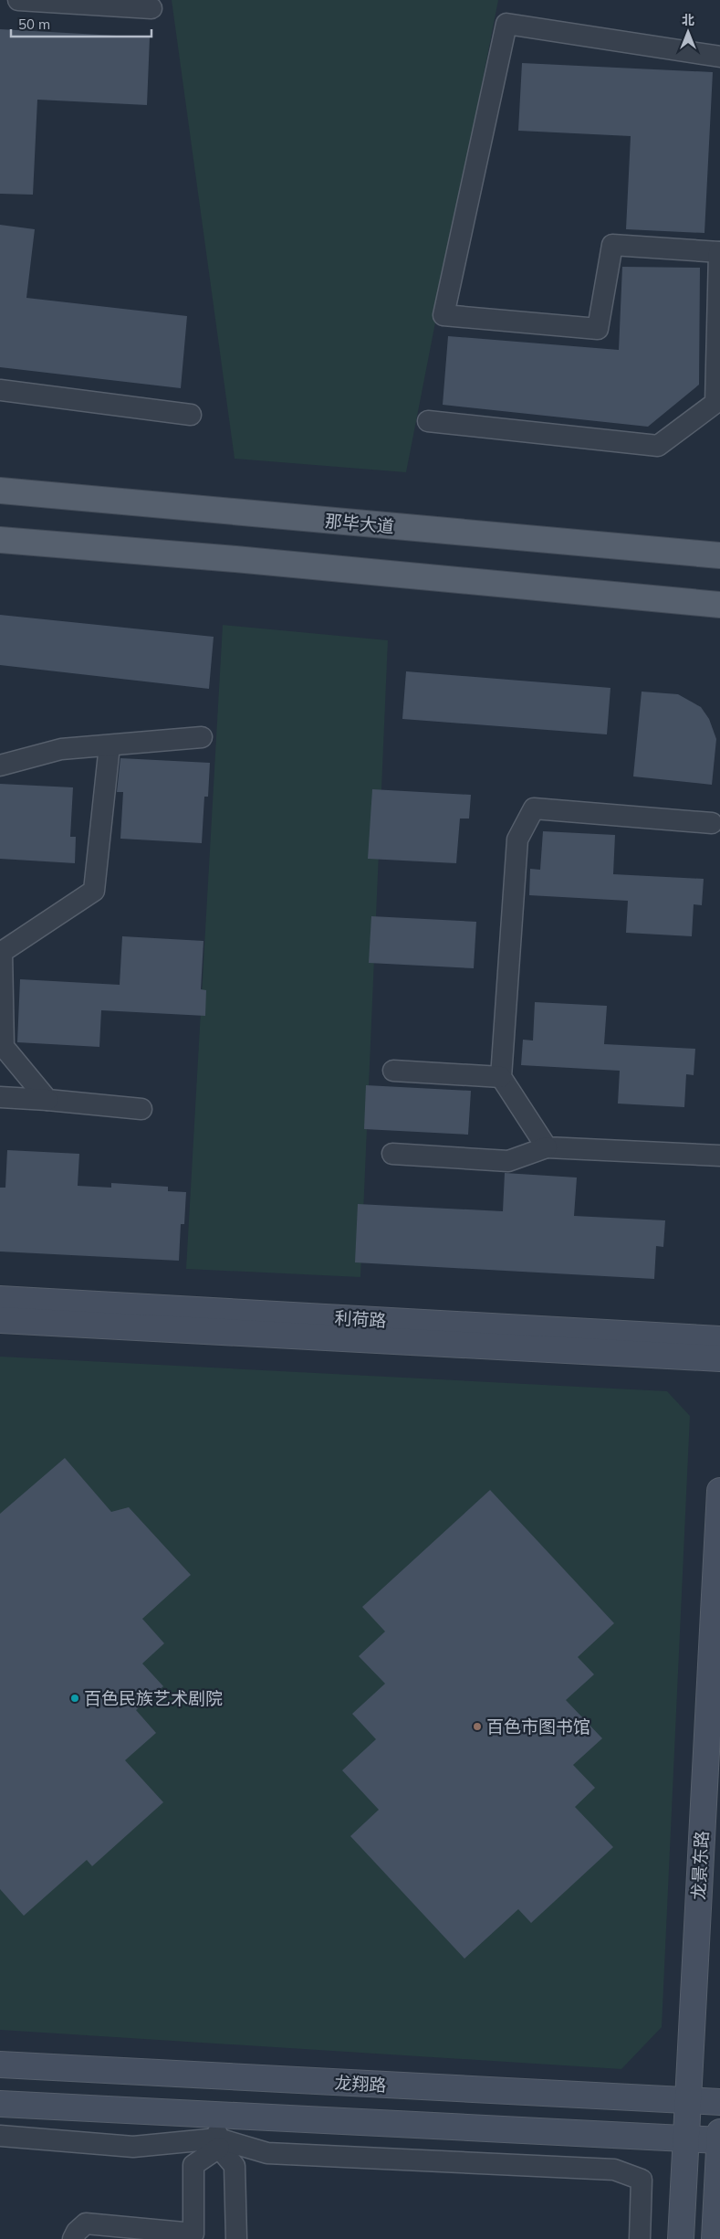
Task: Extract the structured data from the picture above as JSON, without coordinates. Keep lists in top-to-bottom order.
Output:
{
  "streets": {
    "main road": [
      "那毕大道",
      "利荷路",
      "龙景东路",
      "龙翔路"
    ]
  },
  "crossings": [
    ["龙景东路", "龙翔路"]
  ],
  "places": ["百色民族艺术剧院", "百色市图书馆"],
  "scale_bar": "50 m",
  "north": "top"
}
